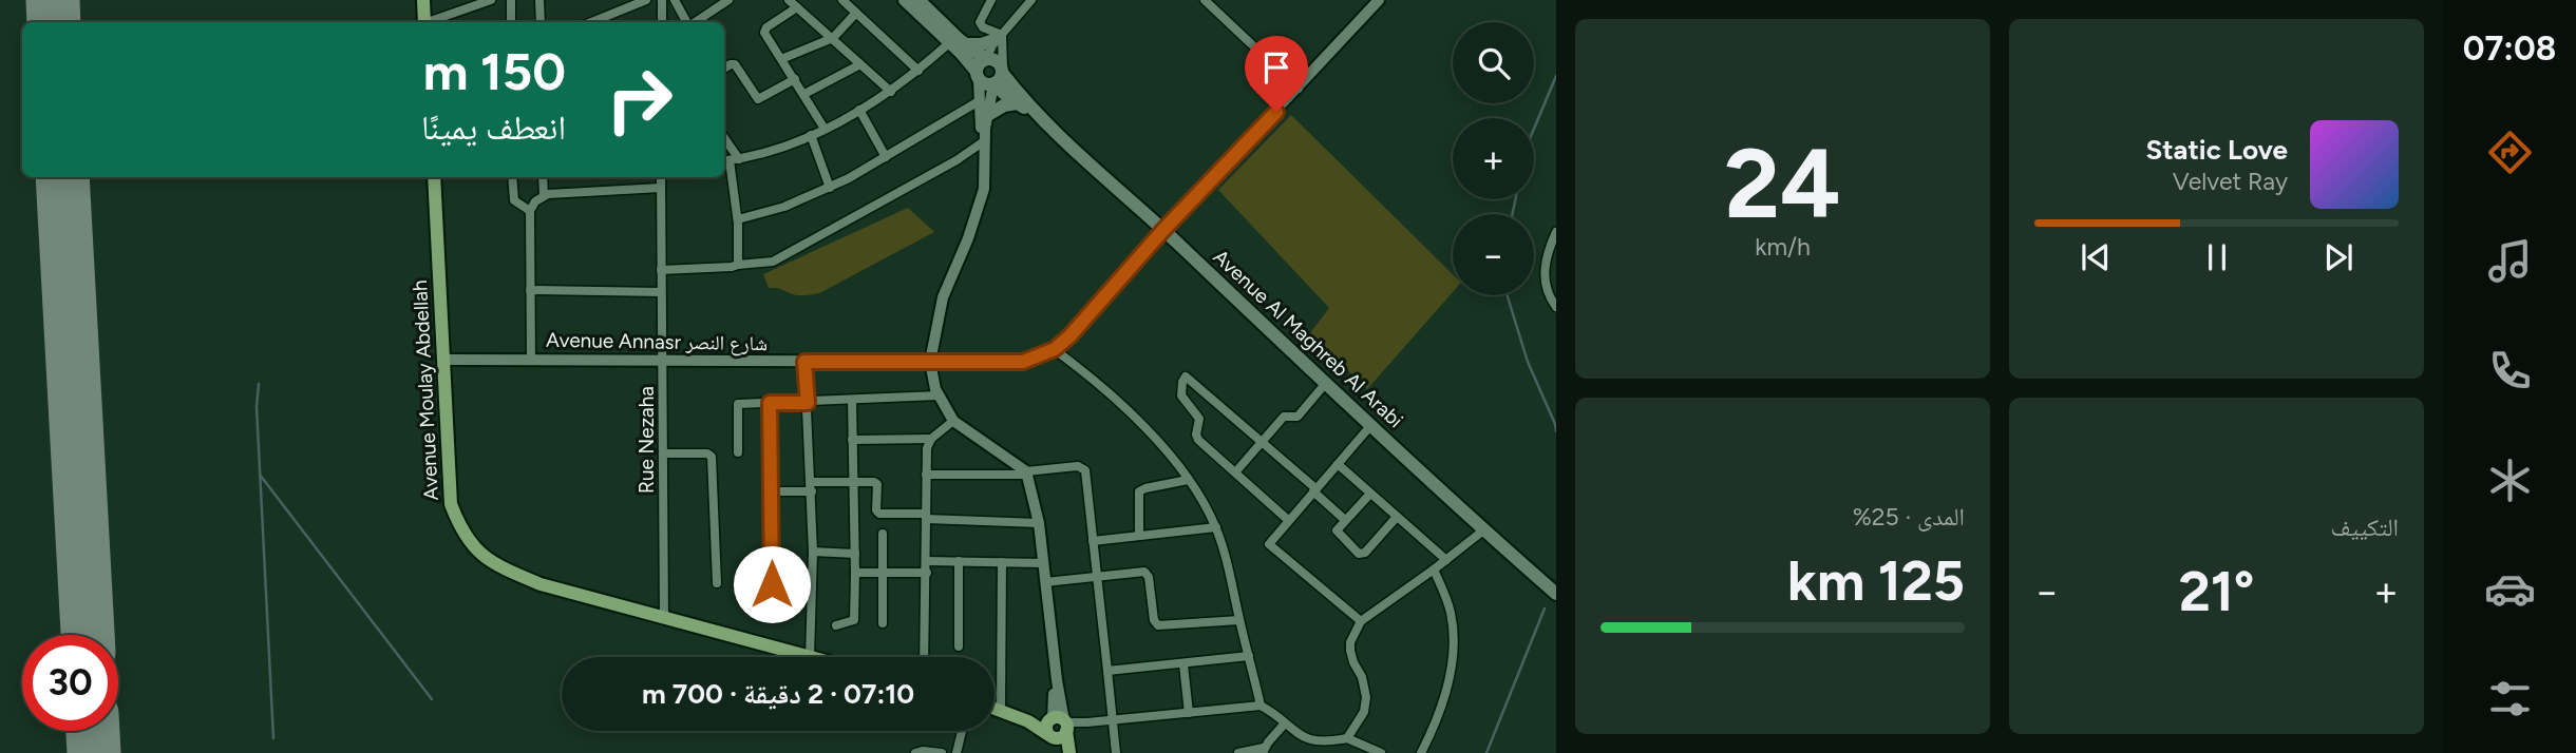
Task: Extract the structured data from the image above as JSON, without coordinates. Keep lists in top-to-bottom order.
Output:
{
  "streets": {
    "main road": ["Avenue Al Maghreb Al Arabi", "Avenue Moulay Abdellah"],
    "street": ["Avenue Annasr شارع النصر", "Rue Nezaha"]
  },
  "crossings": [
    ["Avenue Al Maghreb Al Arabi", "Avenue Annasr شارع النصر"],
    ["Avenue Annasr شارع النصر", "Avenue Moulay Abdellah"],
    ["Avenue Annasr شارع النصر", "Rue Nezaha"],
    ["Avenue Moulay Abdellah", "Rue Nezaha"]
  ],
  "page": {
    "tabs": "07:08",
    "tile": [
      ["24", "km/h"],
      "التكييف",
      ["المدى · 25%", "125 km"]
    ],
    "map_buttons": ["+", "−"],
    "turn": ["150 m", "انعطف يمينًا"],
    "song": ["Static Love", "Velvet Ray"],
    "heat": ["−", "21°", "+"],
    "limit": "30",
    "trip": "07:10 · 2 دقيقة · 700 m"
  }
}
